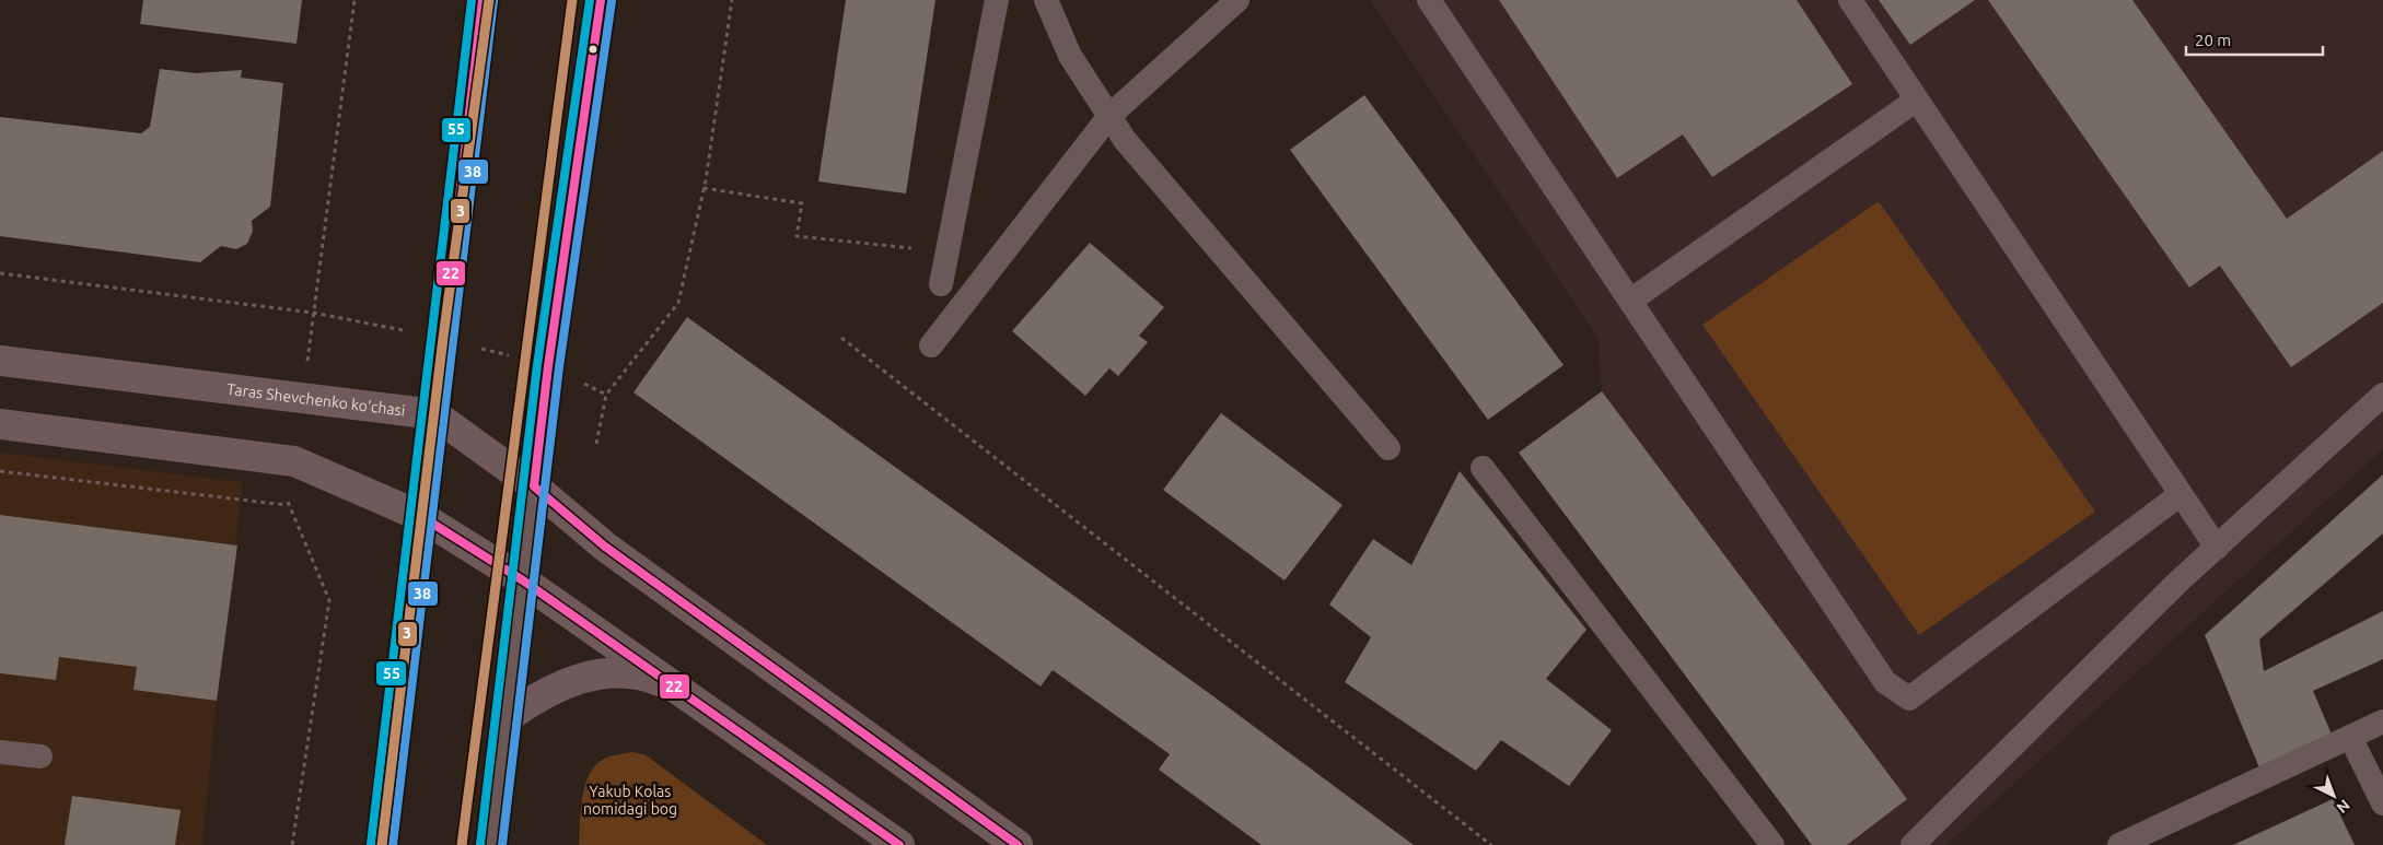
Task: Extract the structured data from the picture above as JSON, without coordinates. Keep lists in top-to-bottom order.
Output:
{
  "streets": {
    "main road": ["Taras Shevchenko ko'chasi"]
  },
  "parks": ["Yakub Kolas nomidagi bog"],
  "lines": [
    "transit line 3",
    "transit line 22",
    "transit line 55",
    "transit line 38"
  ],
  "scale_bar": "20 m",
  "north": "bottom right"
}
